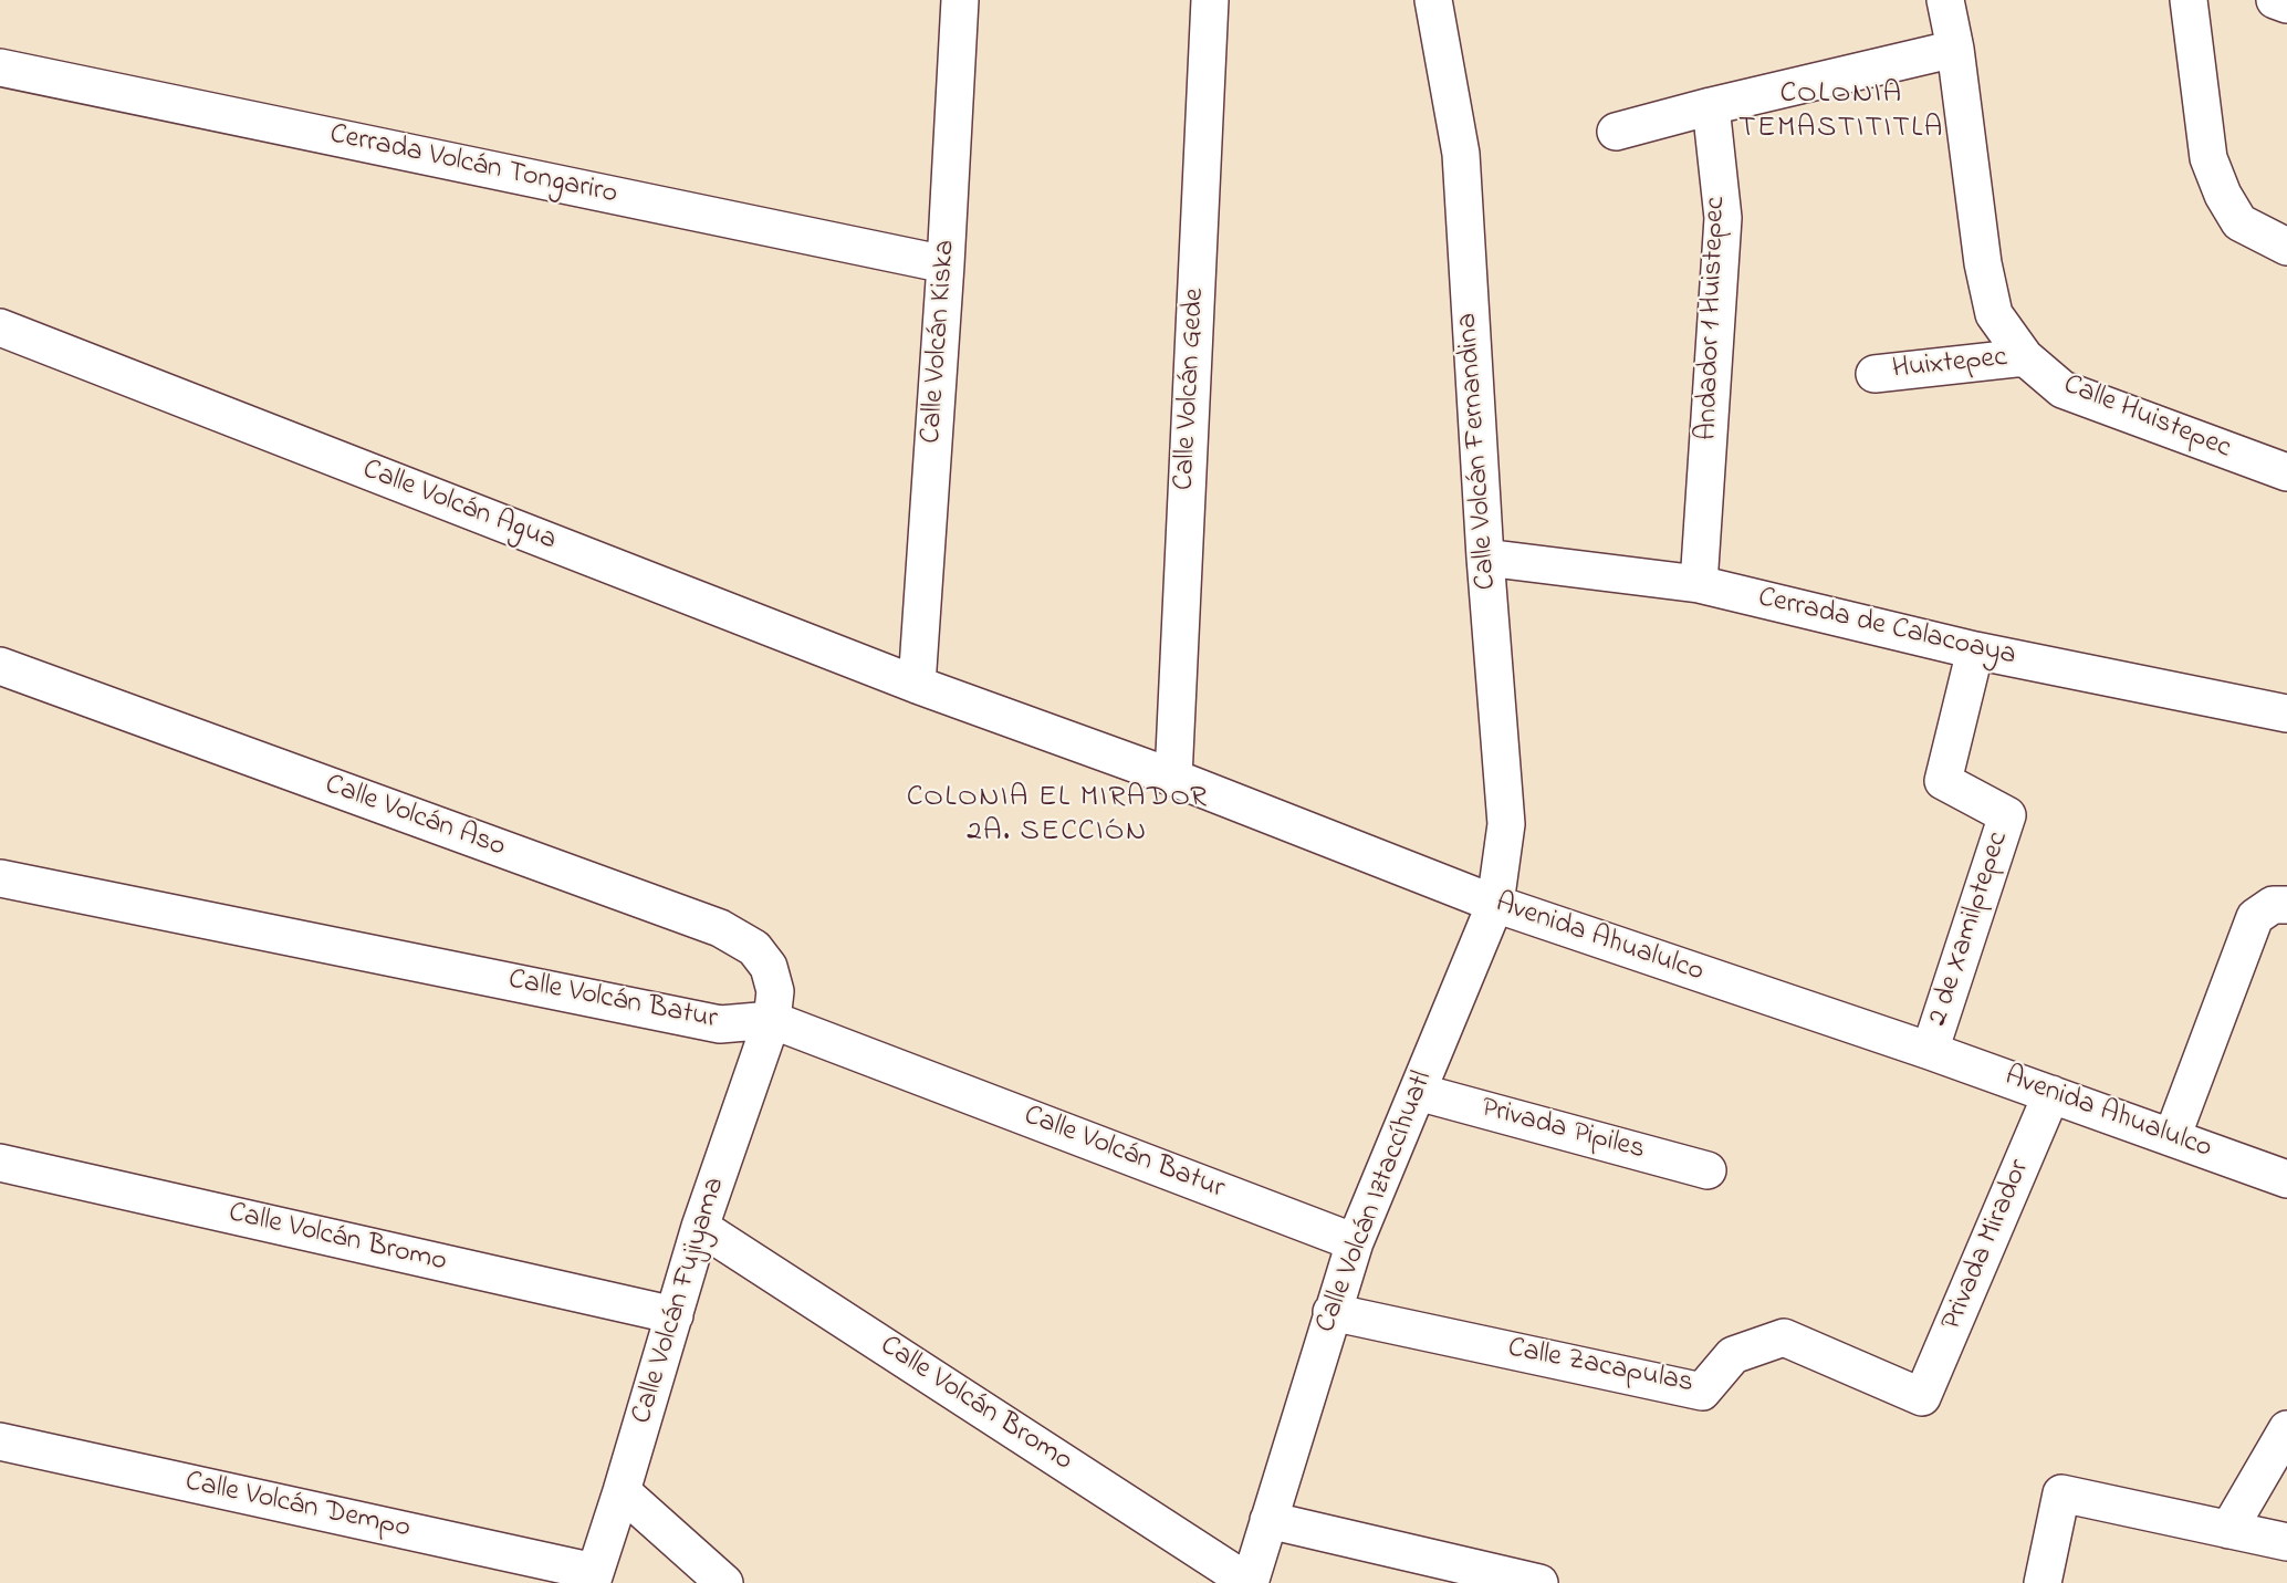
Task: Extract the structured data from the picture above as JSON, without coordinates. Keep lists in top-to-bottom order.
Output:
{
  "streets": {
    "street": [
      "Cerrada Volcán Tongariro",
      "Andador 1 Huistepec",
      "Calle Volcán Kiska",
      "Huixtepec",
      "Calle Volcán Gede",
      "Calle Huistepec",
      "Calle Volcán Fernandina",
      "Calle Volcán Agua",
      "Cerrada de Calacoaya",
      "Calle Volcán Aso",
      "2 de Xamilptepec",
      "Avenida Ahualulco",
      "Calle Volcán Batur",
      "Privada Pipiles",
      "Calle Volcán Iztaccíhuatl",
      "Calle Volcán Bromo",
      "Privada Mirador",
      "Calle Volcán Fujiyama",
      "Calle Zacapulas",
      "Calle Volcán Dempo"
    ]
  },
  "crossings": [
    ["Cerrada Volcán Tongariro", "Calle Volcán Kiska"],
    ["Andador 1 Huistepec", "Cerrada de Calacoaya"],
    ["Calle Volcán Kiska", "Calle Volcán Agua"],
    ["Calle Volcán Kiska", "Avenida Ahualulco"],
    ["Huixtepec", "Calle Huistepec"],
    ["Calle Volcán Gede", "Avenida Ahualulco"],
    ["Calle Volcán Fernandina", "Cerrada de Calacoaya"],
    ["Calle Volcán Fernandina", "Avenida Ahualulco"],
    ["Calle Volcán Fernandina", "Calle Volcán Iztaccíhuatl"],
    ["Calle Volcán Agua", "Avenida Ahualulco"],
    ["Cerrada de Calacoaya", "2 de Xamilptepec"],
    ["Calle Volcán Aso", "Calle Volcán Batur"],
    ["Calle Volcán Aso", "Calle Volcán Fujiyama"],
    ["2 de Xamilptepec", "Avenida Ahualulco"],
    ["Avenida Ahualulco", "Calle Volcán Iztaccíhuatl"],
    ["Avenida Ahualulco", "Privada Mirador"],
    ["Calle Volcán Batur", "Calle Volcán Iztaccíhuatl"],
    ["Calle Volcán Batur", "Calle Volcán Fujiyama"],
    ["Privada Pipiles", "Calle Volcán Iztaccíhuatl"],
    ["Calle Volcán Iztaccíhuatl", "Calle Volcán Bromo"],
    ["Calle Volcán Iztaccíhuatl", "Calle Zacapulas"],
    ["Calle Volcán Bromo", "Calle Volcán Fujiyama"],
    ["Privada Mirador", "Calle Zacapulas"],
    ["Calle Volcán Fujiyama", "Calle Volcán Dempo"]
  ],
  "districts": ["COLONIA TEMASTITITLA", "COLONIA EL MIRADOR 2A. SECCIÓN"]
}
